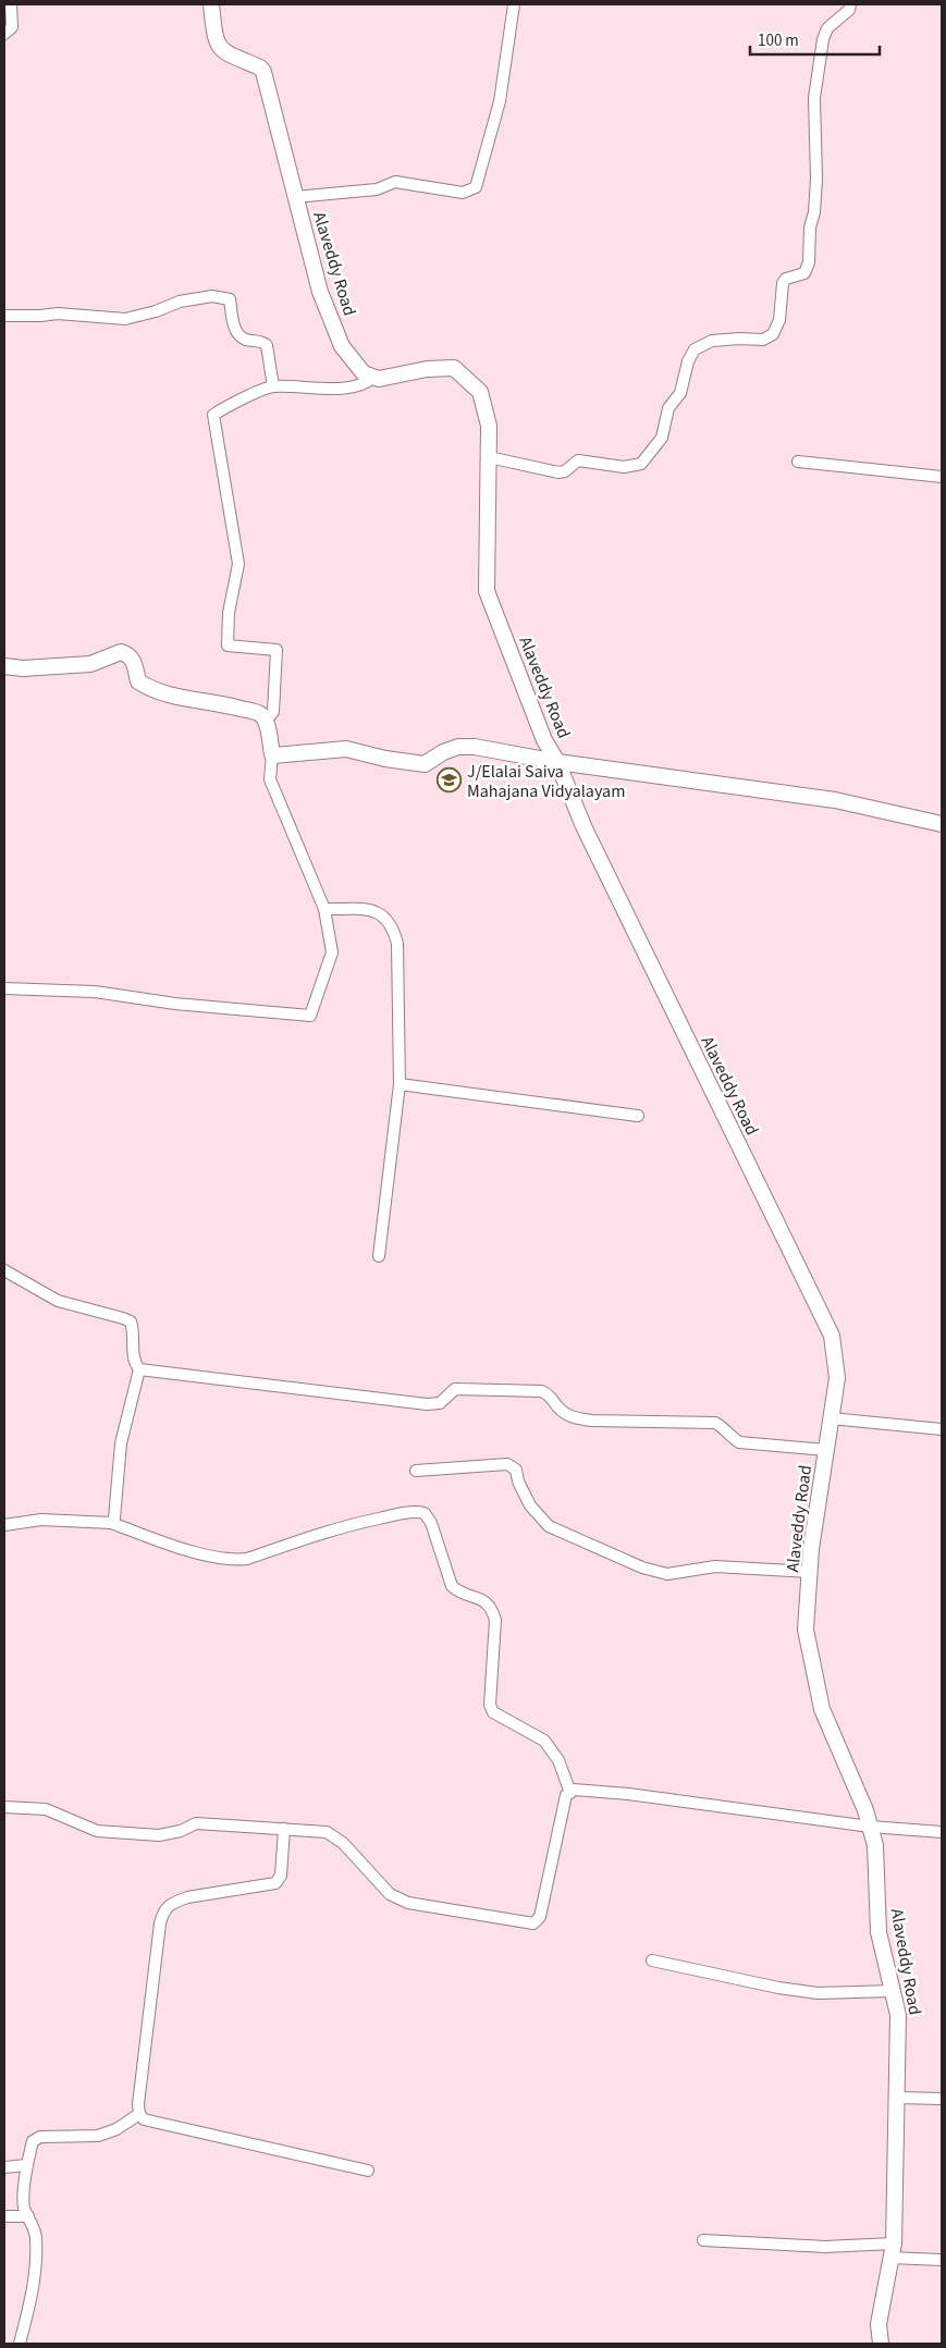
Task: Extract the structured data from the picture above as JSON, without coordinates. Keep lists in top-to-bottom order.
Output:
{
  "streets": {
    "street": ["Alaveddy Road"]
  },
  "places": {
    "school or university": ["J/Elalai Saiva Mahajana Vidyalayam"]
  },
  "scale_bar": "100 m"
}
